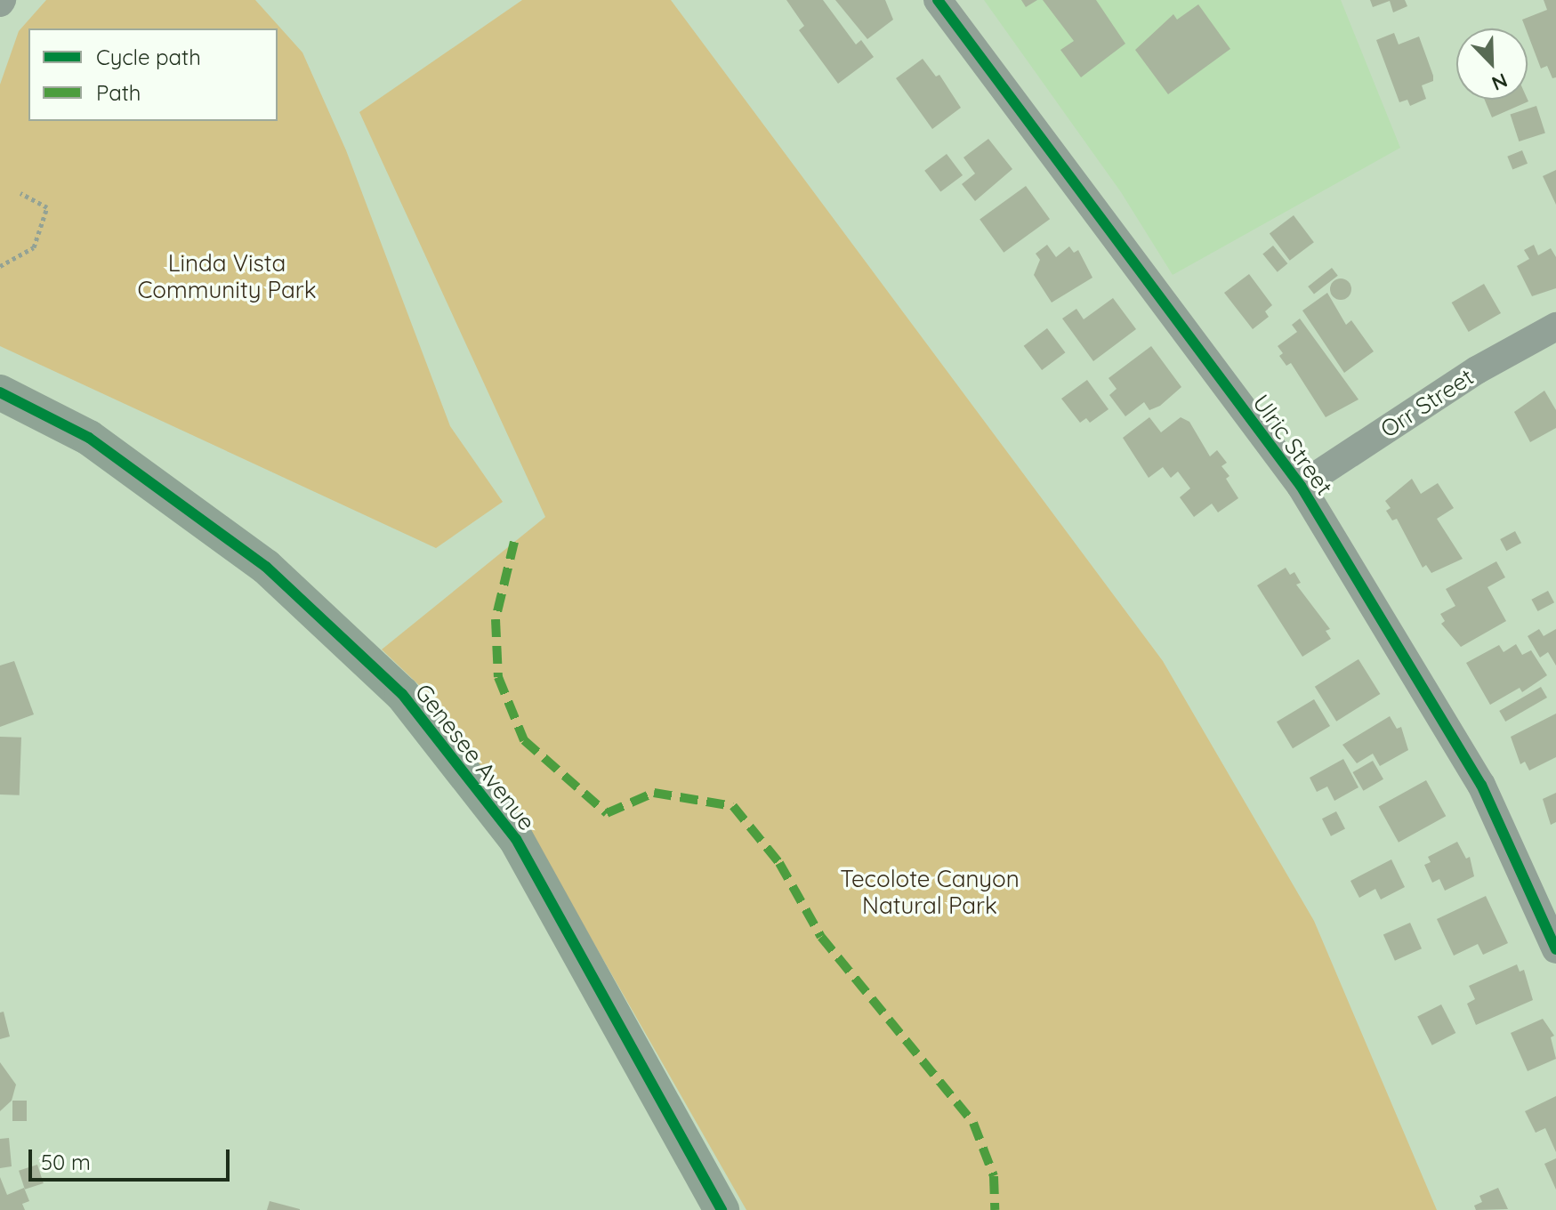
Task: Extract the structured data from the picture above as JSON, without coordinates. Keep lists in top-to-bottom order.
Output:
{
  "streets": {
    "main road": ["Genesee Avenue"],
    "street": ["Orr Street", "Ulric Street"]
  },
  "crossings": [
    ["Orr Street", "Ulric Street"]
  ],
  "parks": ["Linda Vista Community Park", "Tecolote Canyon Natural Park"],
  "legend": ["Cycle path", "Path"],
  "scale_bar": "50 m",
  "north": "bottom right"
}
